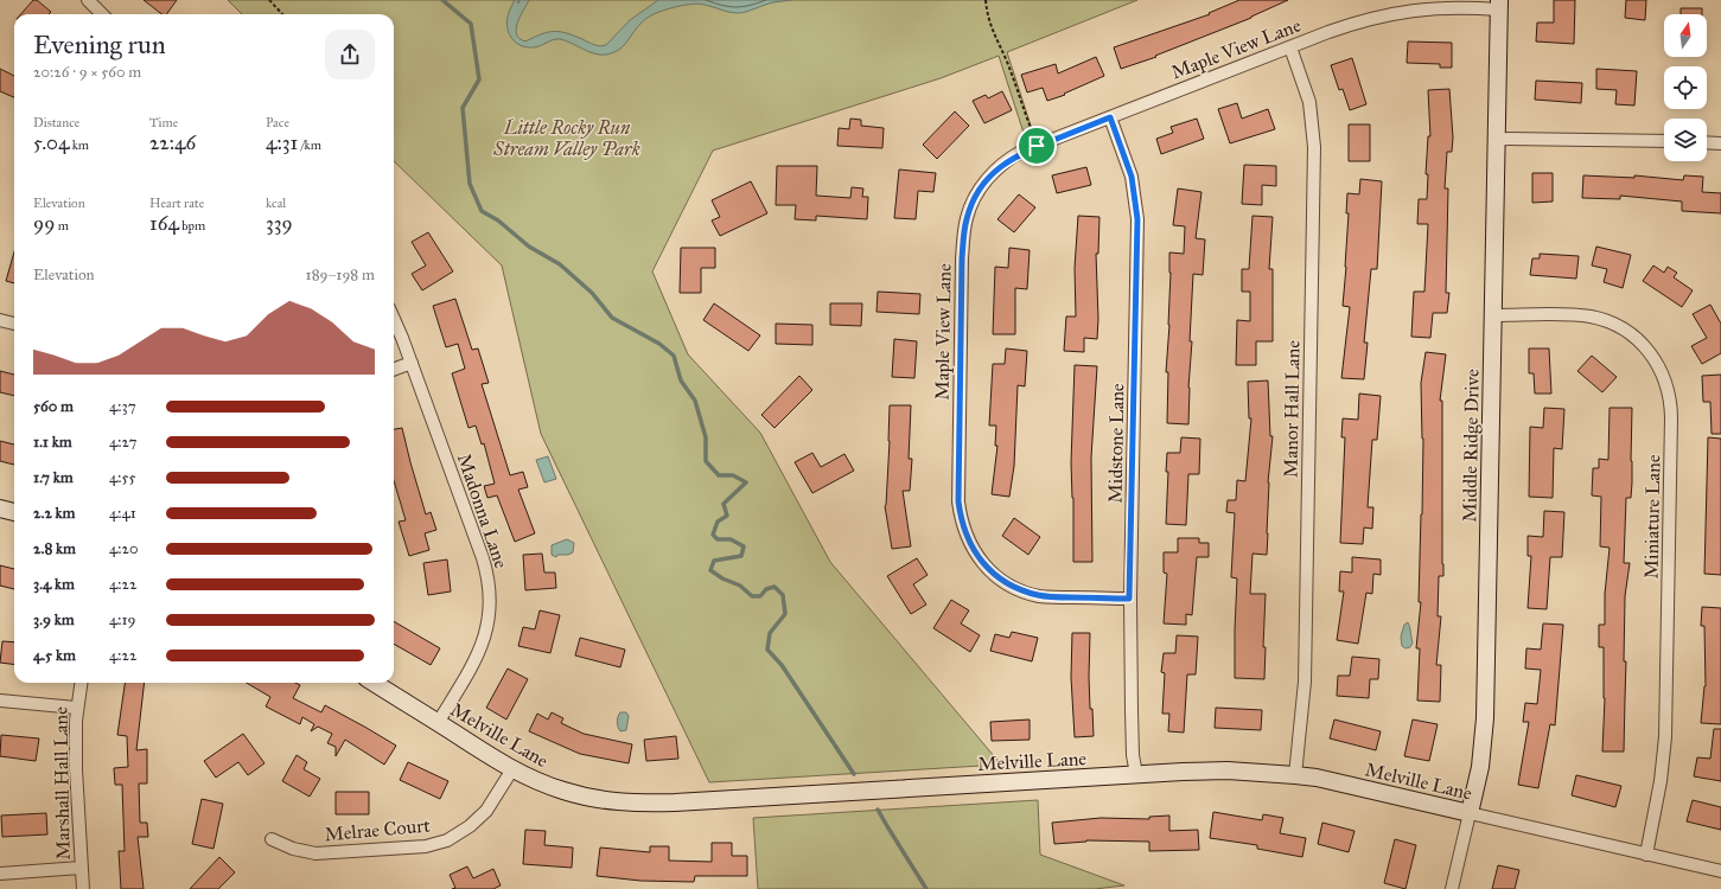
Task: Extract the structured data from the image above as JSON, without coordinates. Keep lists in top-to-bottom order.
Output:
{
  "streets": {
    "street": [
      "Maple View Lane",
      "Manor Hall Lane",
      "Midstone Lane",
      "Middle Ridge Drive",
      "Madonna Lane",
      "Miniature Lane",
      "Melville Lane",
      "Marshall Hall Lane",
      "Melrae Court"
    ]
  },
  "crossings": [
    ["Maple View Lane", "Manor Hall Lane"],
    ["Maple View Lane", "Midstone Lane"],
    ["Maple View Lane", "Middle Ridge Drive"],
    ["Manor Hall Lane", "Melville Lane"],
    ["Midstone Lane", "Melville Lane"],
    ["Middle Ridge Drive", "Miniature Lane"],
    ["Middle Ridge Drive", "Melville Lane"],
    ["Madonna Lane", "Melville Lane"],
    ["Miniature Lane", "Melville Lane"],
    ["Melville Lane", "Melrae Court"]
  ],
  "parks": ["Little Rocky Run Stream Valley Park"],
  "north": "top",
  "page": {
    "heading": ["Evening run", "20:26 · 9 × 560 m"],
    "stats": [
      ["Distance", "5.04 km"],
      ["Time", "22:46"],
      ["Pace", "4:31 /km"],
      ["Elevation", "99 m"],
      ["Heart rate", "164 bpm"],
      ["kcal", "339"]
    ],
    "chart": ["Elevation", "189–198 m"],
    "list": [
      {
        "name": "560 m",
        "note": "4:37"
      },
      {
        "name": "1.1 km",
        "note": "4:27"
      },
      {
        "name": "1.7 km",
        "note": "4:55"
      },
      {
        "name": "2.2 km",
        "note": "4:41"
      },
      {
        "name": "2.8 km",
        "note": "4:20"
      },
      {
        "name": "3.4 km",
        "note": "4:22"
      },
      {
        "name": "3.9 km",
        "note": "4:19"
      },
      {
        "name": "4.5 km",
        "note": "4:22"
      }
    ]
  }
}
